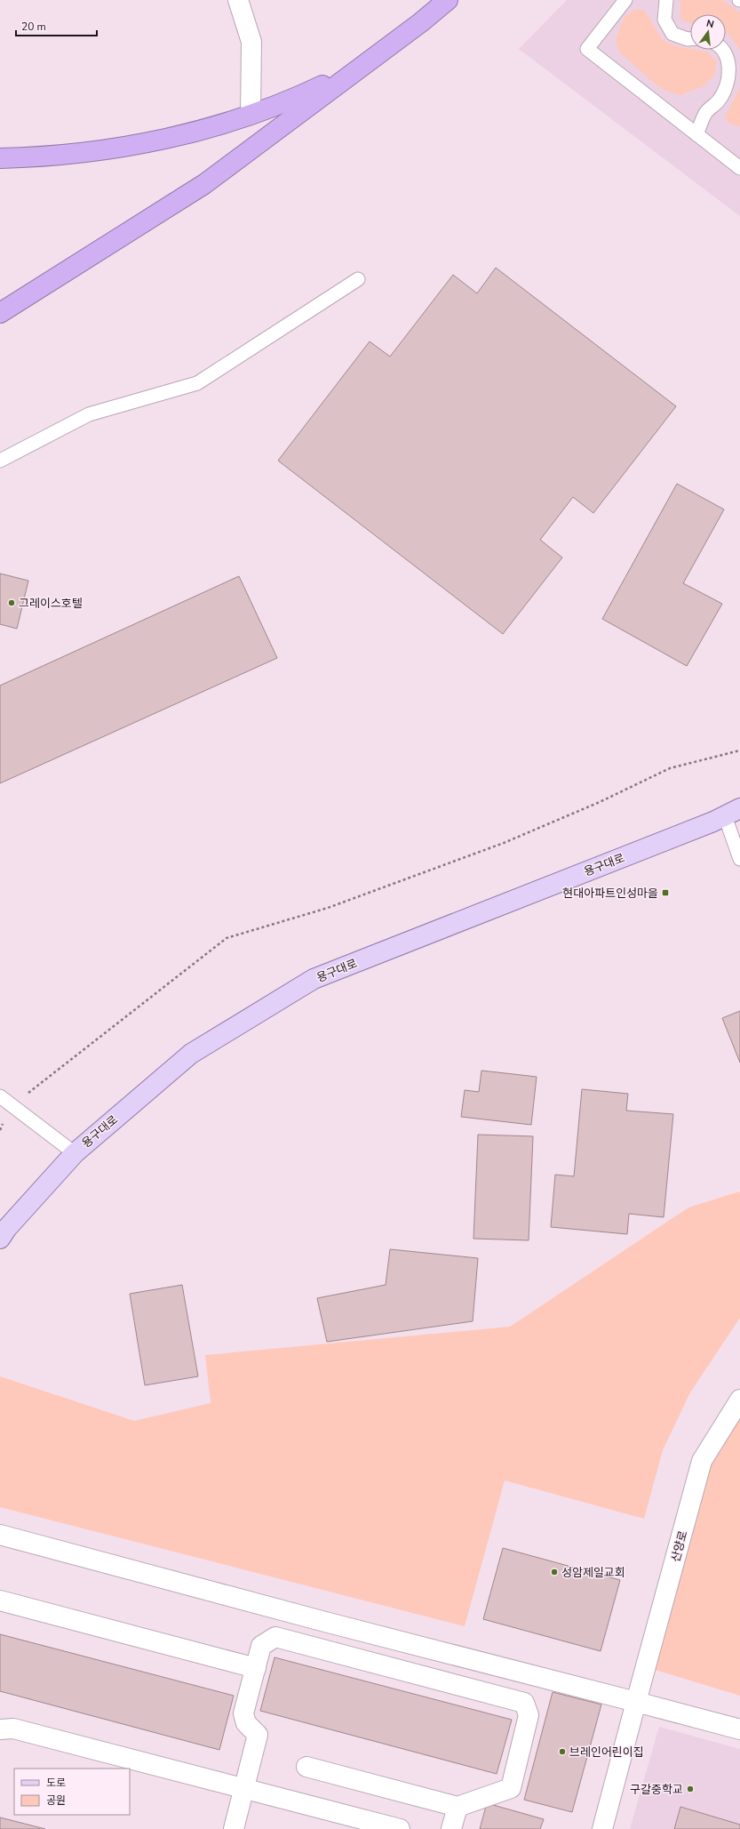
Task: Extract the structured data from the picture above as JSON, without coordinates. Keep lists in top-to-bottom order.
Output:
{
  "streets": {
    "main road": ["용구대로"],
    "street": ["산양로"]
  },
  "places": {
    "other": [
      "그레이스호텔",
      "성암제일교회",
      "브레인어린이집",
      "구갈중학교"
    ],
    "transit": ["현대아파트인성마을"]
  },
  "legend": ["도로", "공원"],
  "scale_bar": "20 m",
  "north": "top"
}
